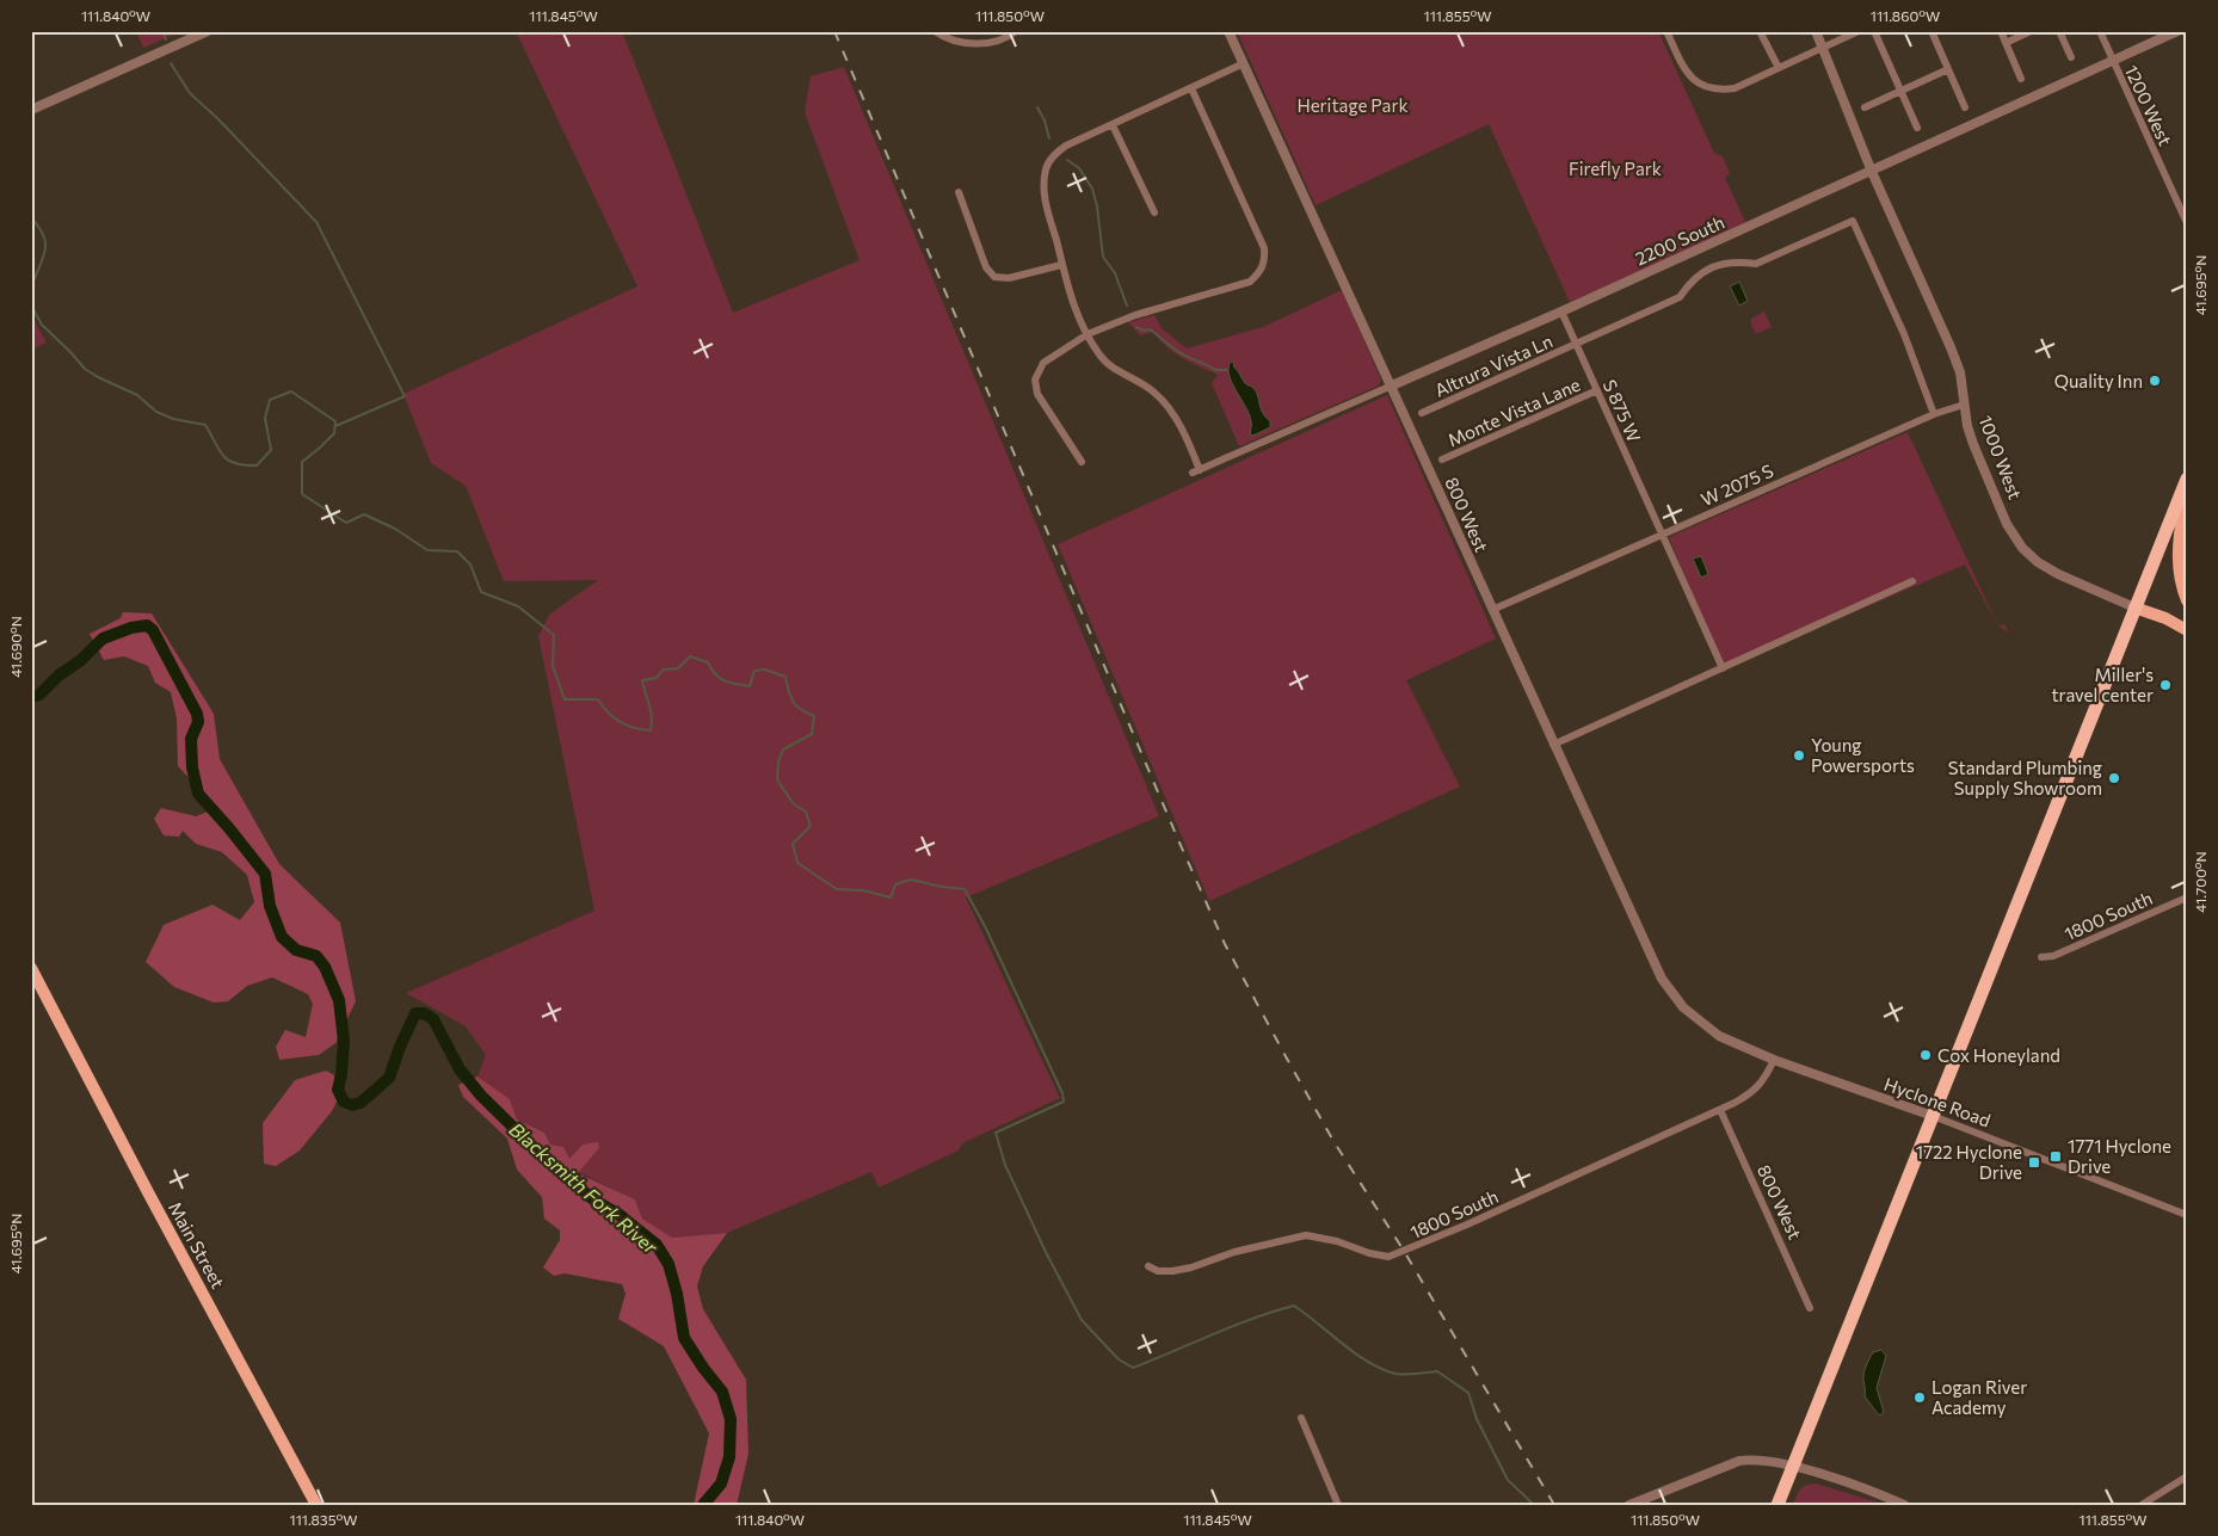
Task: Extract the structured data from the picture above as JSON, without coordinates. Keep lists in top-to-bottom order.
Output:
{
  "streets": {
    "main road": ["1000 West", "Main Street"],
    "street": [
      "1200 West",
      "2200 South",
      "Altrura Vista Ln",
      "S 875 W",
      "Monte Vista Lane",
      "W 2075 S",
      "800 West",
      "1800 South",
      "Hyclone Road"
    ]
  },
  "crossings": [
    ["1200 West", "2200 South"],
    ["2200 South", "S 875 W"],
    ["2200 South", "1000 West"],
    ["2200 South", "800 West"],
    ["Altrura Vista Ln", "S 875 W"],
    ["Altrura Vista Ln", "W 2075 S"],
    ["S 875 W", "Monte Vista Lane"],
    ["S 875 W", "W 2075 S"],
    ["1000 West", "W 2075 S"],
    ["W 2075 S", "800 West"],
    ["800 West", "1800 South"],
    ["800 West", "Hyclone Road"],
    ["1800 South", "Hyclone Road"]
  ],
  "water": ["Blacksmith Fork River"],
  "parks": ["Heritage Park", "Firefly Park"],
  "places": {
    "other": [
      "Quality Inn",
      "Miller's travel center",
      "Young Powersports",
      "Standard Plumbing Supply Showroom",
      "Cox Honeyland",
      "Logan River Academy"
    ],
    "transit": ["1771 Hyclone Drive", "1722 Hyclone Drive"]
  },
  "coordinates": [
    "111.840°W",
    "111.845°W",
    "111.850°W",
    "111.855°W",
    "111.860°W",
    "41.695°N",
    "41.690°N",
    "41.700°N",
    "111.835°W"
  ]
}
